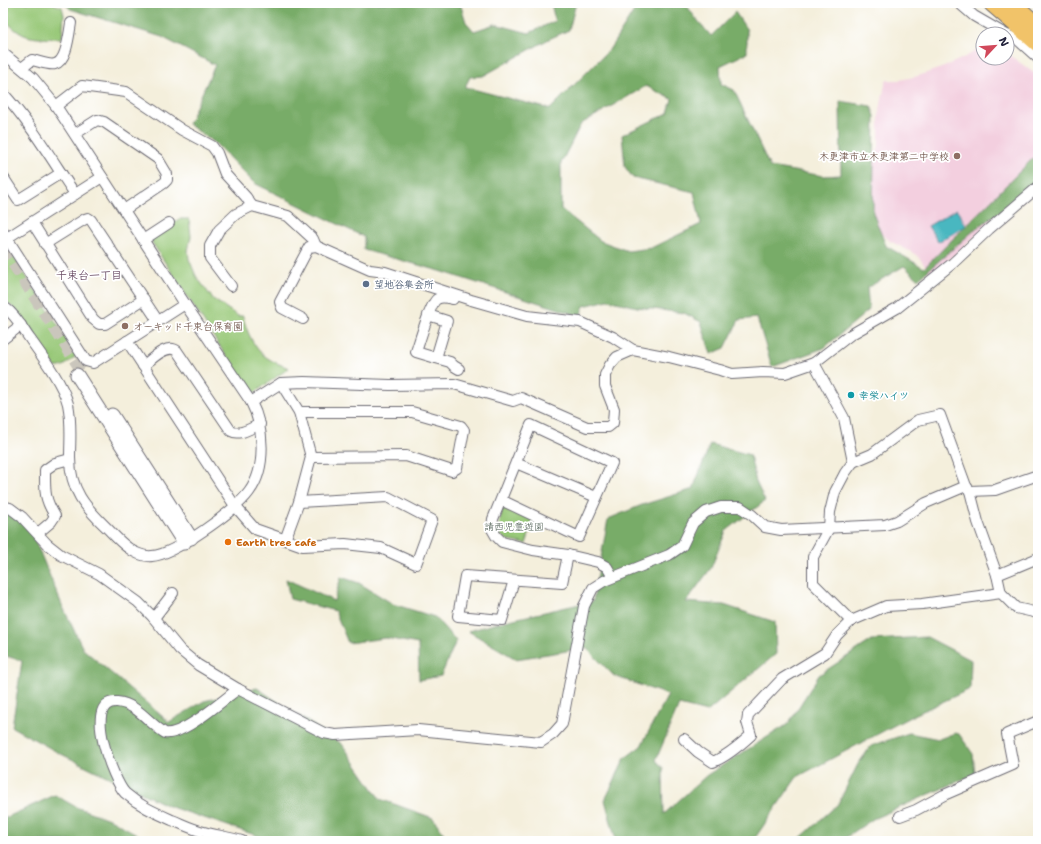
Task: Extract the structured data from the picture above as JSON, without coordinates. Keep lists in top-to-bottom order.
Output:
{
  "districts": ["千束台一丁目"],
  "parks": ["請西児童遊園"],
  "places": [
    "木更津市立木更津第二中学校",
    "望地谷集会所",
    "オーキッド千束台保育園",
    "幸栄ハイツ",
    "Earth tree cafe"
  ],
  "north": "top right"
}
